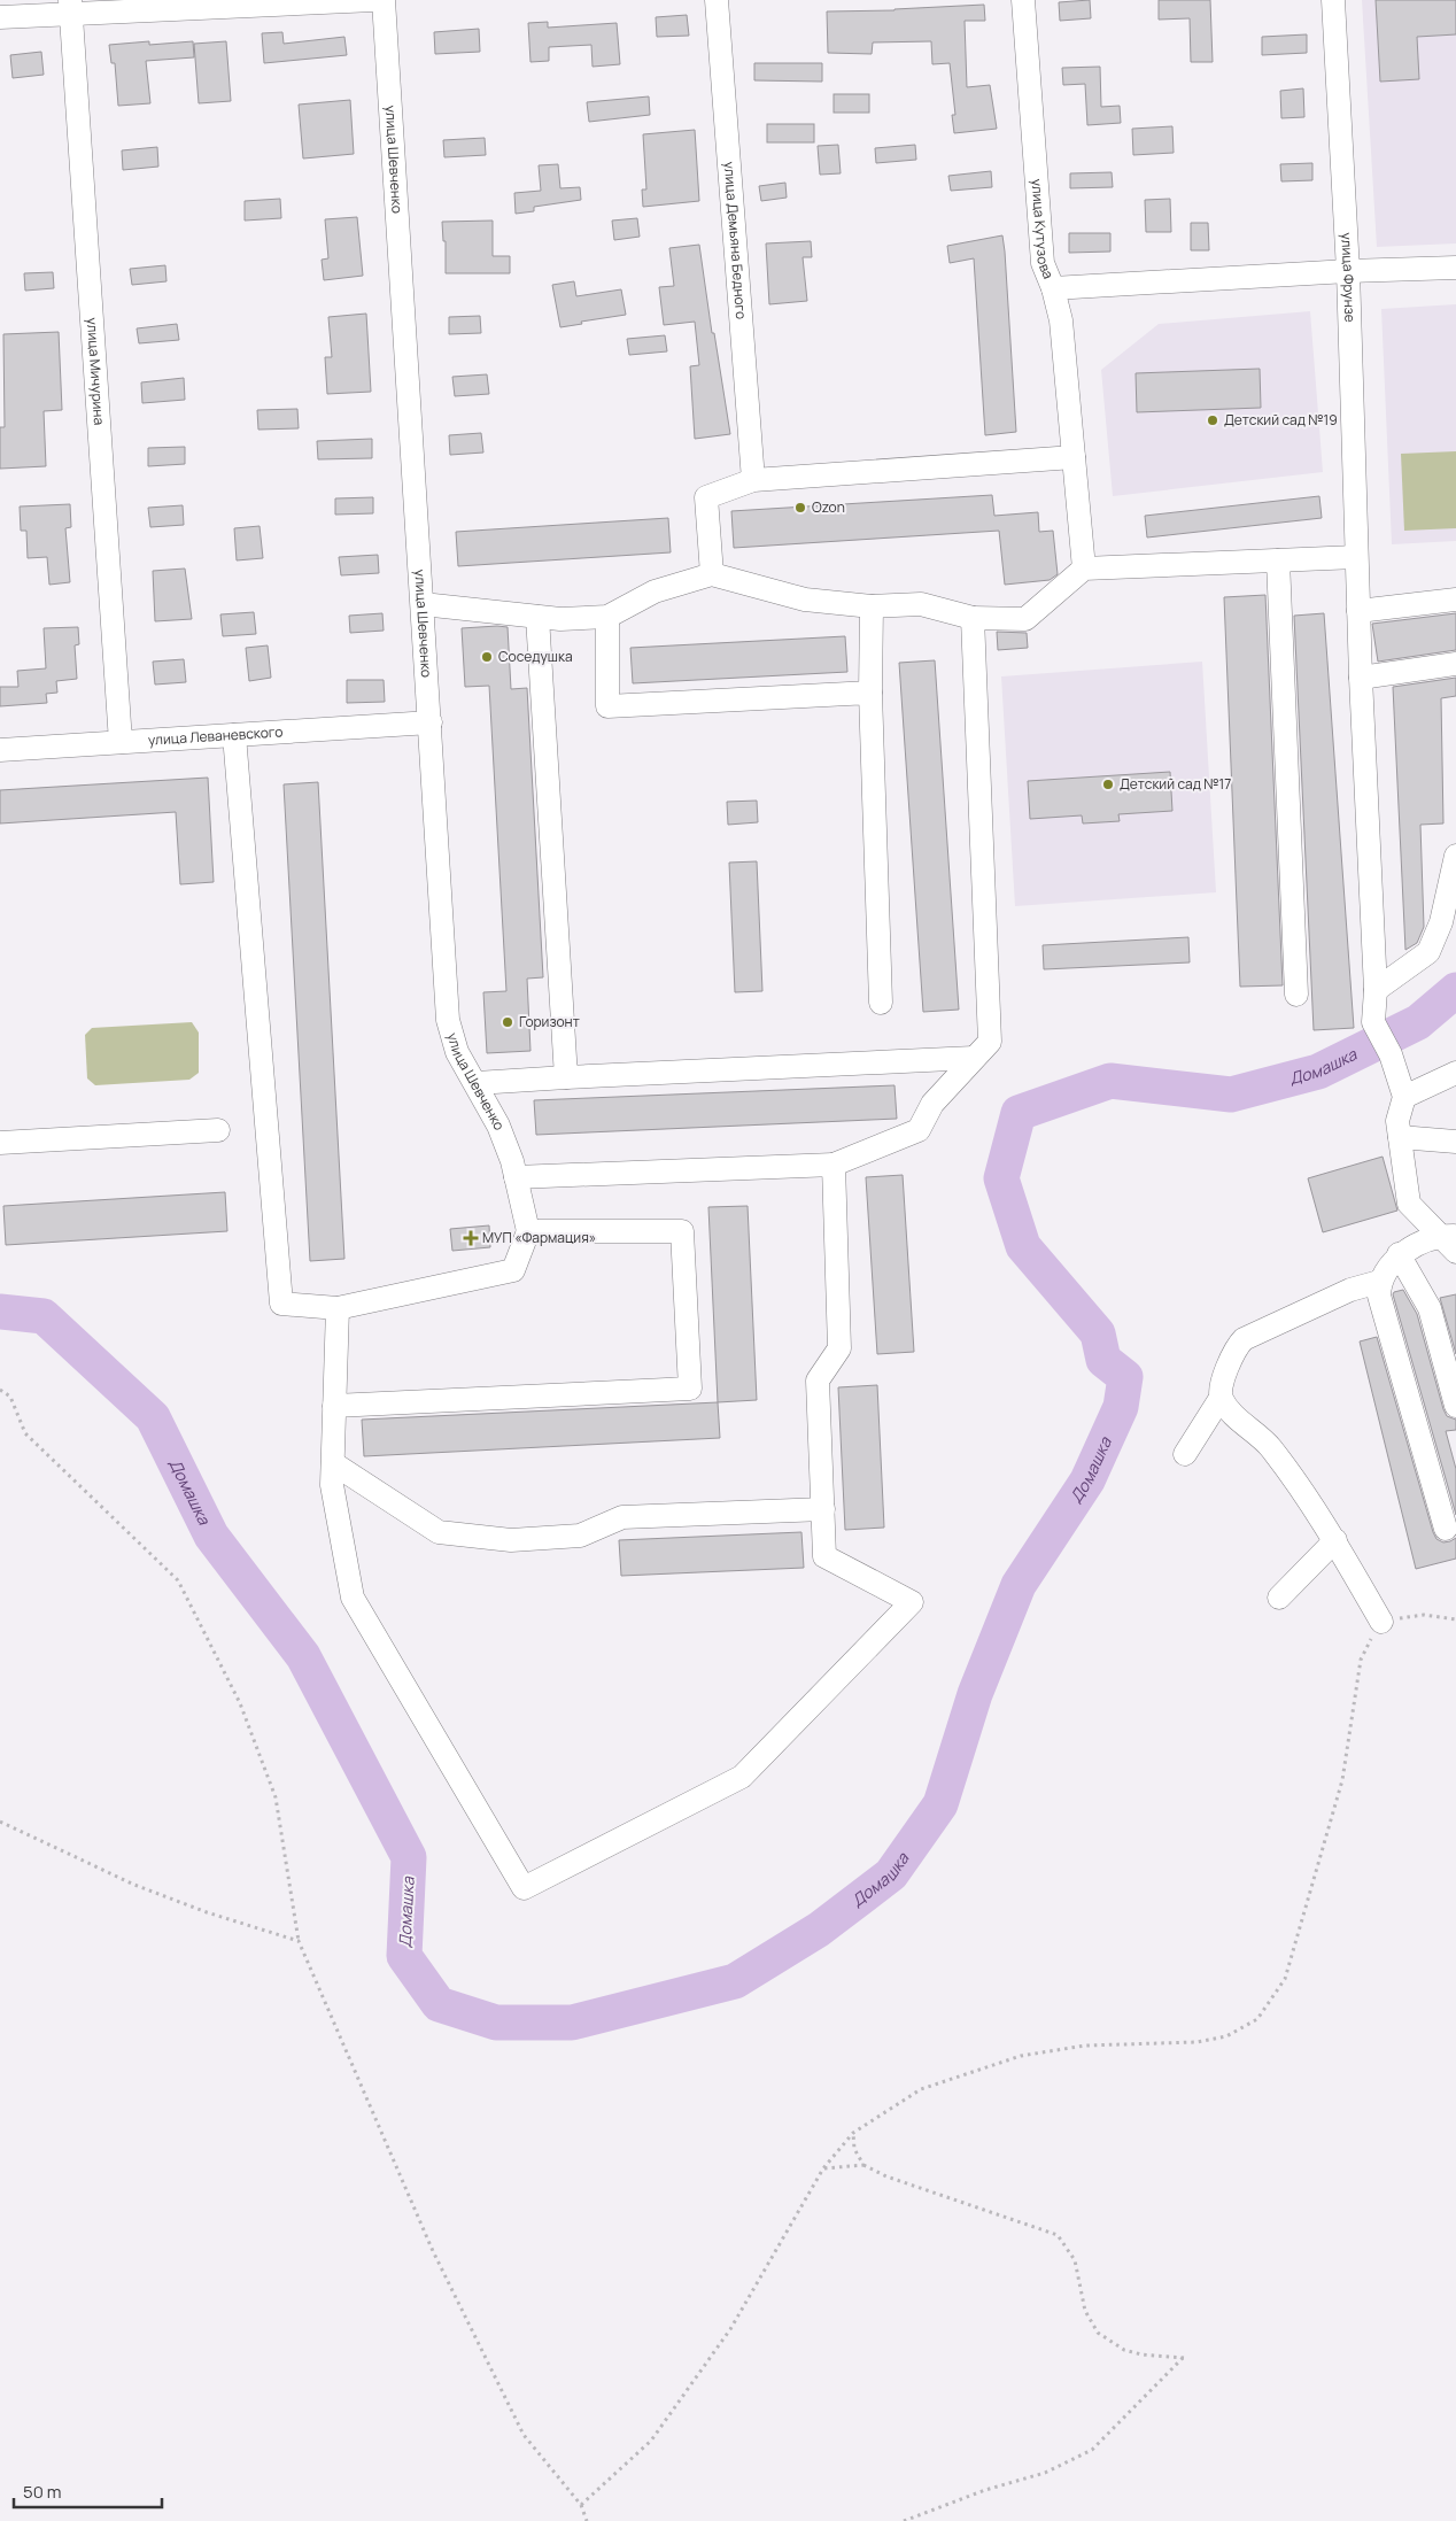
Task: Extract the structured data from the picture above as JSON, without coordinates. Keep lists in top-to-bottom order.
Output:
{
  "streets": {
    "street": [
      "улица Шевченко",
      "улица Кутузова",
      "улица Демьяна Бедного",
      "улица Фрунзе",
      "улица Мичурина",
      "улица Леваневского"
    ]
  },
  "crossings": [
    ["улица Шевченко", "улица Леваневского"],
    ["улица Мичурина", "улица Леваневского"]
  ],
  "water": ["Домашка"],
  "places": {
    "other": [
      "Детский сад №19",
      "Ozon",
      "Соседушка",
      "Детский сад №17",
      "Горизонт"
    ],
    "health": ["МУП «Фармация»"]
  },
  "scale_bar": "50 m"
}
